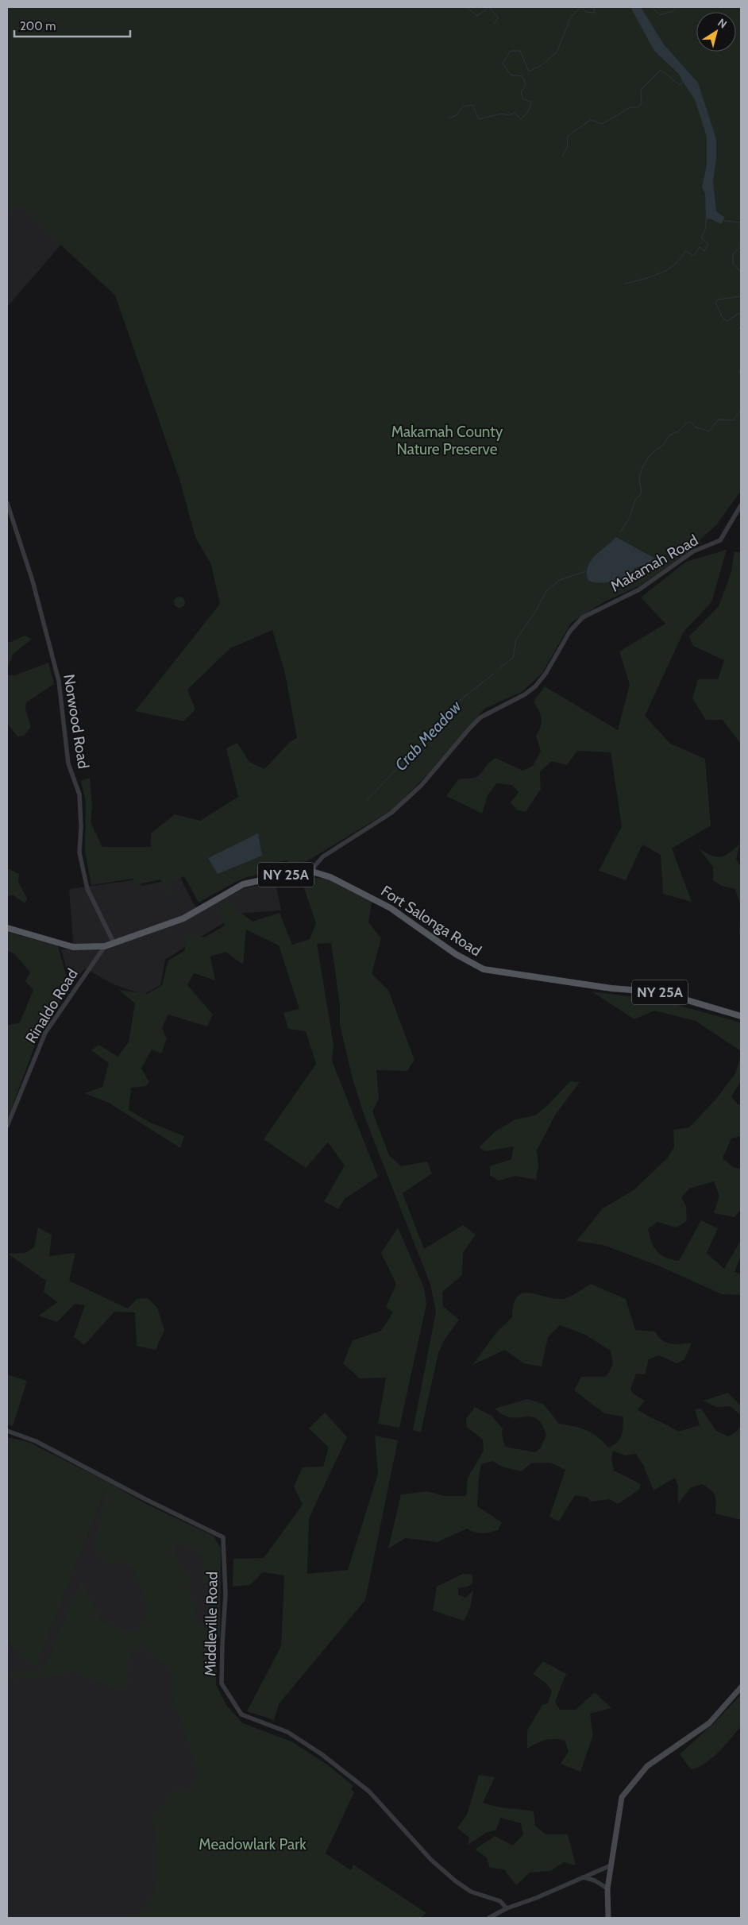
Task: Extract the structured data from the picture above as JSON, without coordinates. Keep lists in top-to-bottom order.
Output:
{
  "streets": {
    "main road": ["NY 25A", "Fort Salonga Road"],
    "street": [
      "Makamah Road",
      "Norwood Road",
      "Rinaldo Road",
      "Middleville Road"
    ]
  },
  "crossings": [
    ["Makamah Road", "Fort Salonga Road"],
    ["Norwood Road", "Fort Salonga Road"],
    ["Fort Salonga Road", "Rinaldo Road"]
  ],
  "water": ["Crab Meadow"],
  "parks": ["Makamah County Nature Preserve", "Meadowlark Park"],
  "scale_bar": "200 m",
  "north": "top right"
}
